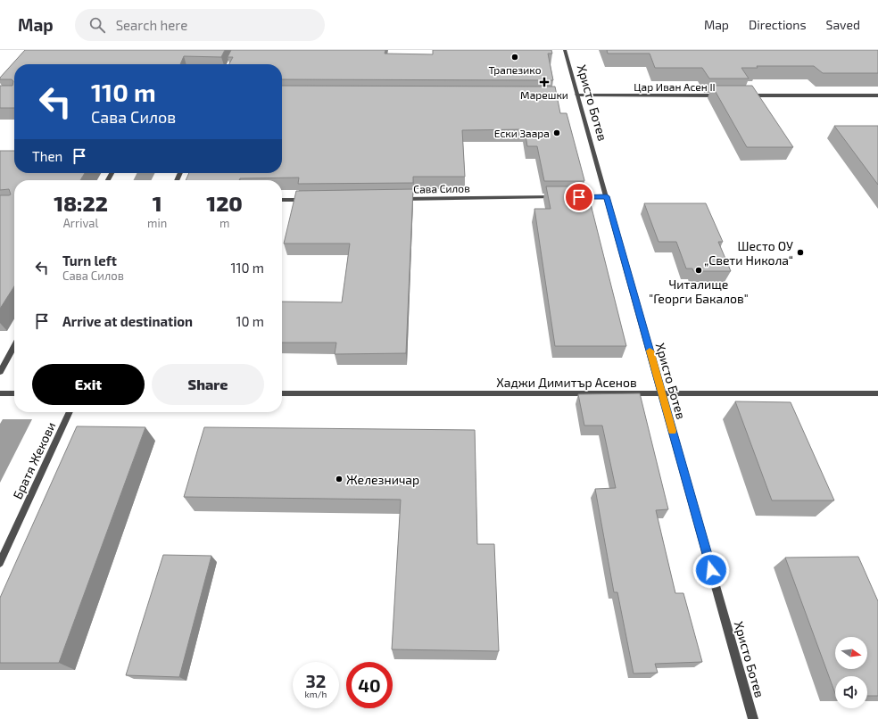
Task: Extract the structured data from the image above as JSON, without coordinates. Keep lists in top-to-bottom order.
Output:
{
  "streets": {
    "street": [
      "Цар Иван Асен II",
      "Христо Ботев",
      "Сава Силов",
      "Хаджи Димитър Асенов",
      "Братя Жекови"
    ]
  },
  "crossings": [
    ["Цар Иван Асен II", "Христо Ботев"],
    ["Христо Ботев", "Хаджи Димитър Асенов"]
  ],
  "places": {
    "other": [
      "Трапезико",
      "Ески Заара",
      "Шесто ОУ „Свети Никола“",
      "Читалище \"Георги Бакалов\"",
      "Железничар"
    ],
    "health": ["Марешки"]
  },
  "north": "right",
  "page": {
    "header": "Map",
    "search": "Search here",
    "nav": ["Map", "Directions", "Saved"],
    "turn": ["110 m", "Сава Силов"],
    "then": "Then",
    "eta": [
      "18:22",
      "Arrival",
      "1",
      "min",
      "120",
      "m"
    ],
    "list": [
      {
        "name": "Turn left",
        "note": "Сава Силов",
        "value": "110 m"
      },
      {
        "name": "Arrive at destination",
        "value": "10 m"
      }
    ],
    "buttons": ["Exit", "Share"],
    "speed": "32 km/h",
    "limit": "40"
  }
}
